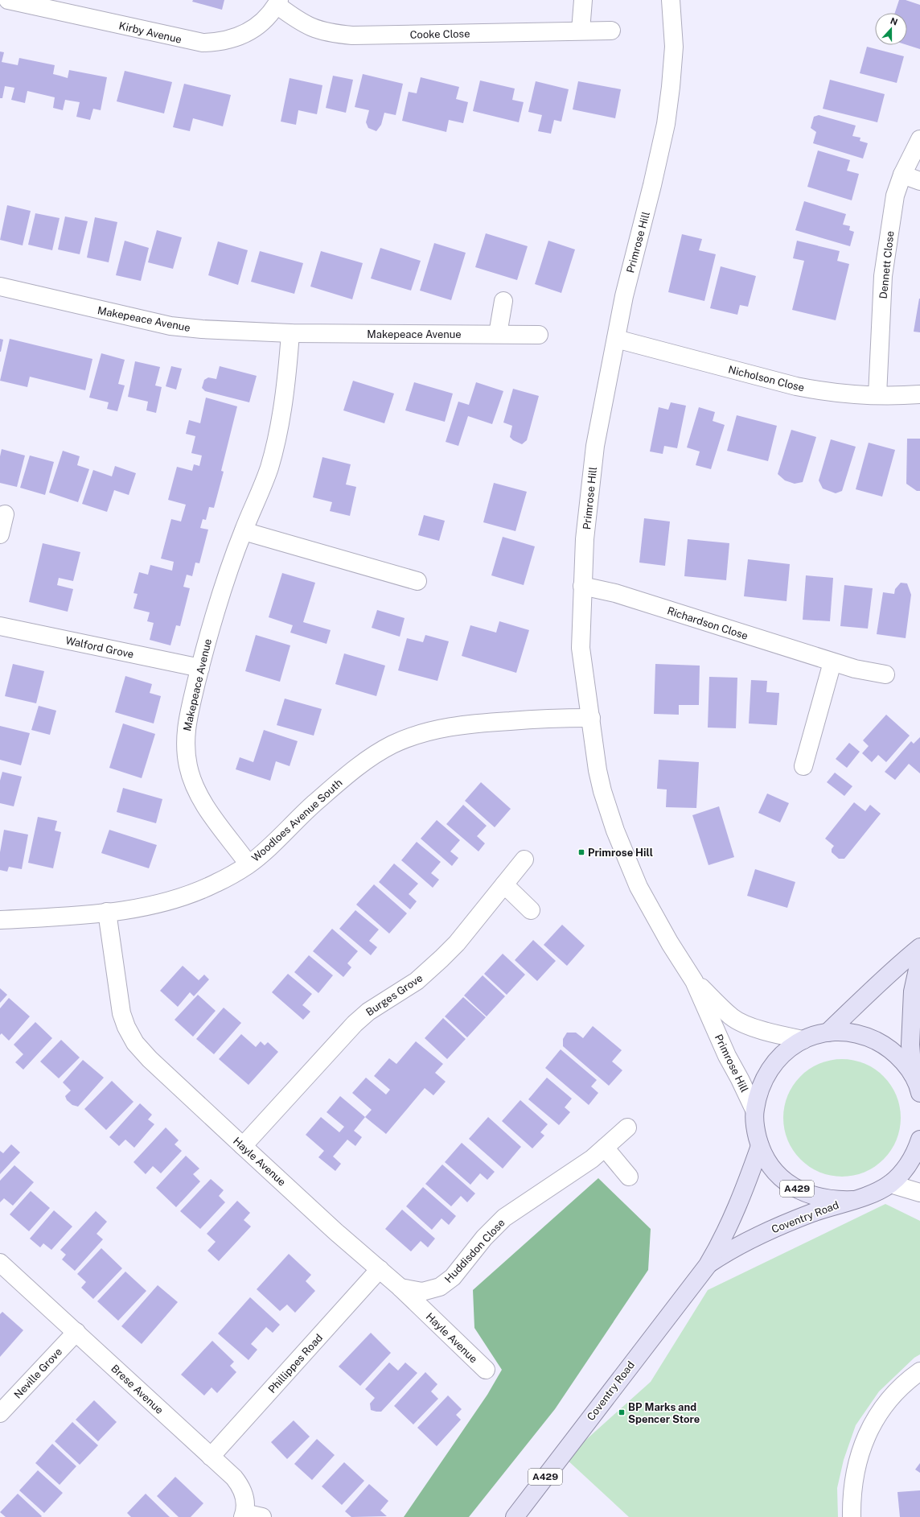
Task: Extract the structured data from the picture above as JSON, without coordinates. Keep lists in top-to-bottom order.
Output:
{
  "streets": {
    "main road": ["A429", "Coventry Road"],
    "street": [
      "Kirby Avenue",
      "Cooke Close",
      "Primrose Hill",
      "Dennett Close",
      "Makepeace Avenue",
      "Nicholson Close",
      "Richardson Close",
      "Walford Grove",
      "Woodloes Avenue South",
      "Burges Grove",
      "Hayle Avenue",
      "Huddisdon Close",
      "Phillippes Road",
      "Neville Grove",
      "Brese Avenue"
    ]
  },
  "crossings": [
    ["Kirby Avenue", "Cooke Close"],
    ["Primrose Hill", "Nicholson Close"],
    ["Primrose Hill", "Richardson Close"],
    ["Primrose Hill", "Woodloes Avenue South"],
    ["Primrose Hill", "Coventry Road"],
    ["Dennett Close", "Nicholson Close"],
    ["Makepeace Avenue", "Walford Grove"],
    ["Makepeace Avenue", "Woodloes Avenue South"],
    ["Woodloes Avenue South", "Hayle Avenue"],
    ["Burges Grove", "Hayle Avenue"],
    ["Hayle Avenue", "Huddisdon Close"],
    ["Hayle Avenue", "Phillippes Road"],
    ["Phillippes Road", "Brese Avenue"],
    ["Neville Grove", "Brese Avenue"]
  ],
  "places": {
    "transit": ["Primrose Hill", "BP Marks and Spencer Store"]
  },
  "north": "top"
}
